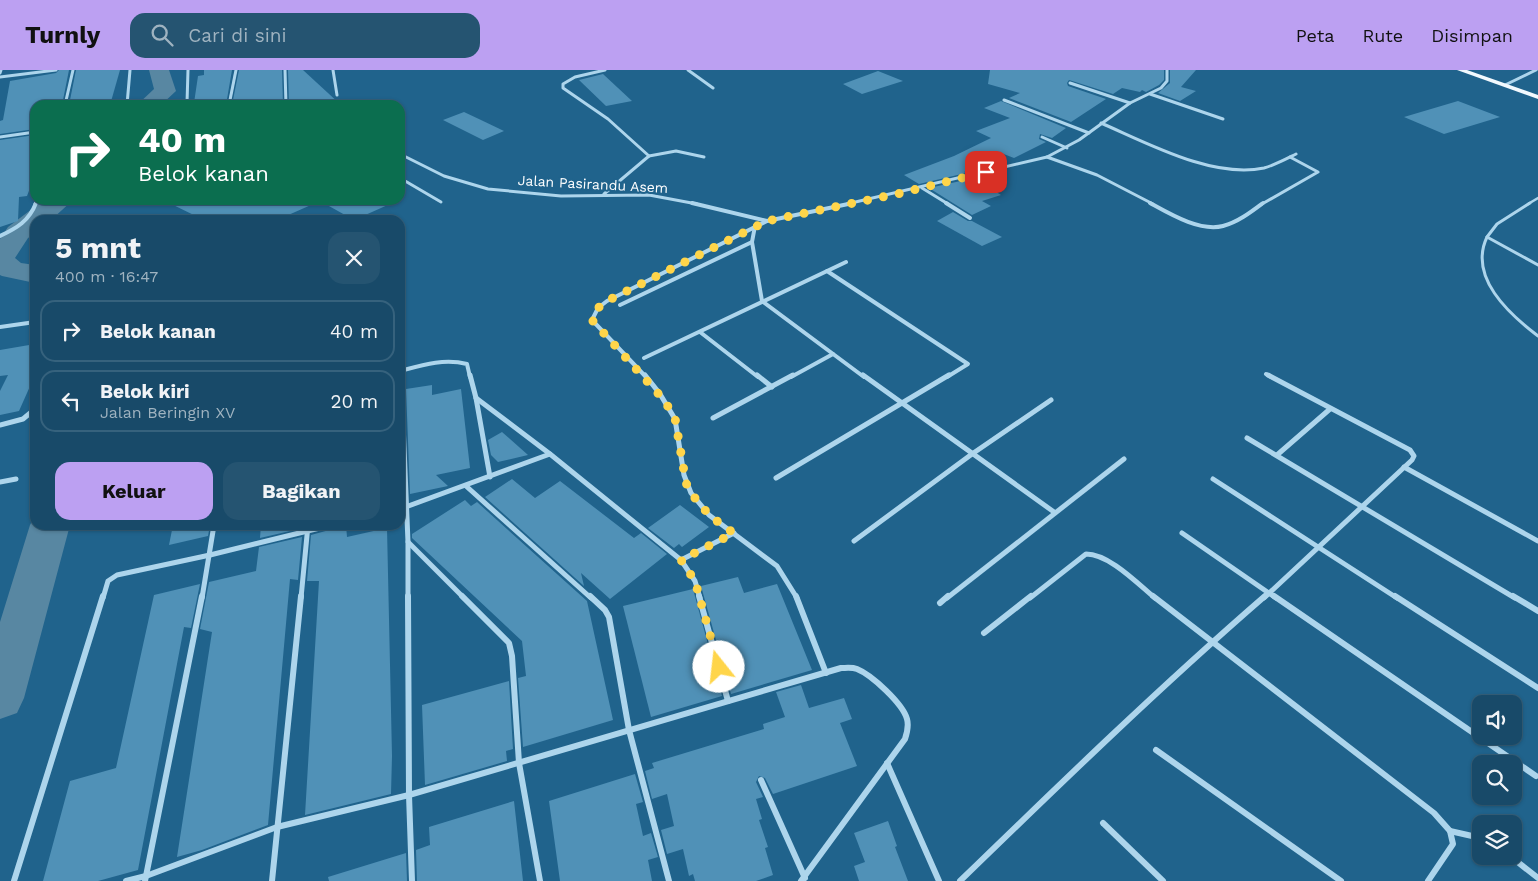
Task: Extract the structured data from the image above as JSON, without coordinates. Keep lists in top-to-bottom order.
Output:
{
  "streets": {
    "street": ["Jalan Pasirandu Asem"]
  },
  "page": {
    "header": "Turnly",
    "search": "Cari di sini",
    "nav": ["Peta", "Rute", "Disimpan"],
    "turn": ["40 m", "Belok kanan"],
    "heading": ["5 mnt", "400 m · 16:47"],
    "list": [
      {
        "name": "Belok kanan",
        "value": "40 m"
      },
      {
        "name": "Belok kiri",
        "note": "Jalan Beringin XV",
        "value": "20 m"
      }
    ],
    "buttons": ["Keluar", "Bagikan"]
  }
}
